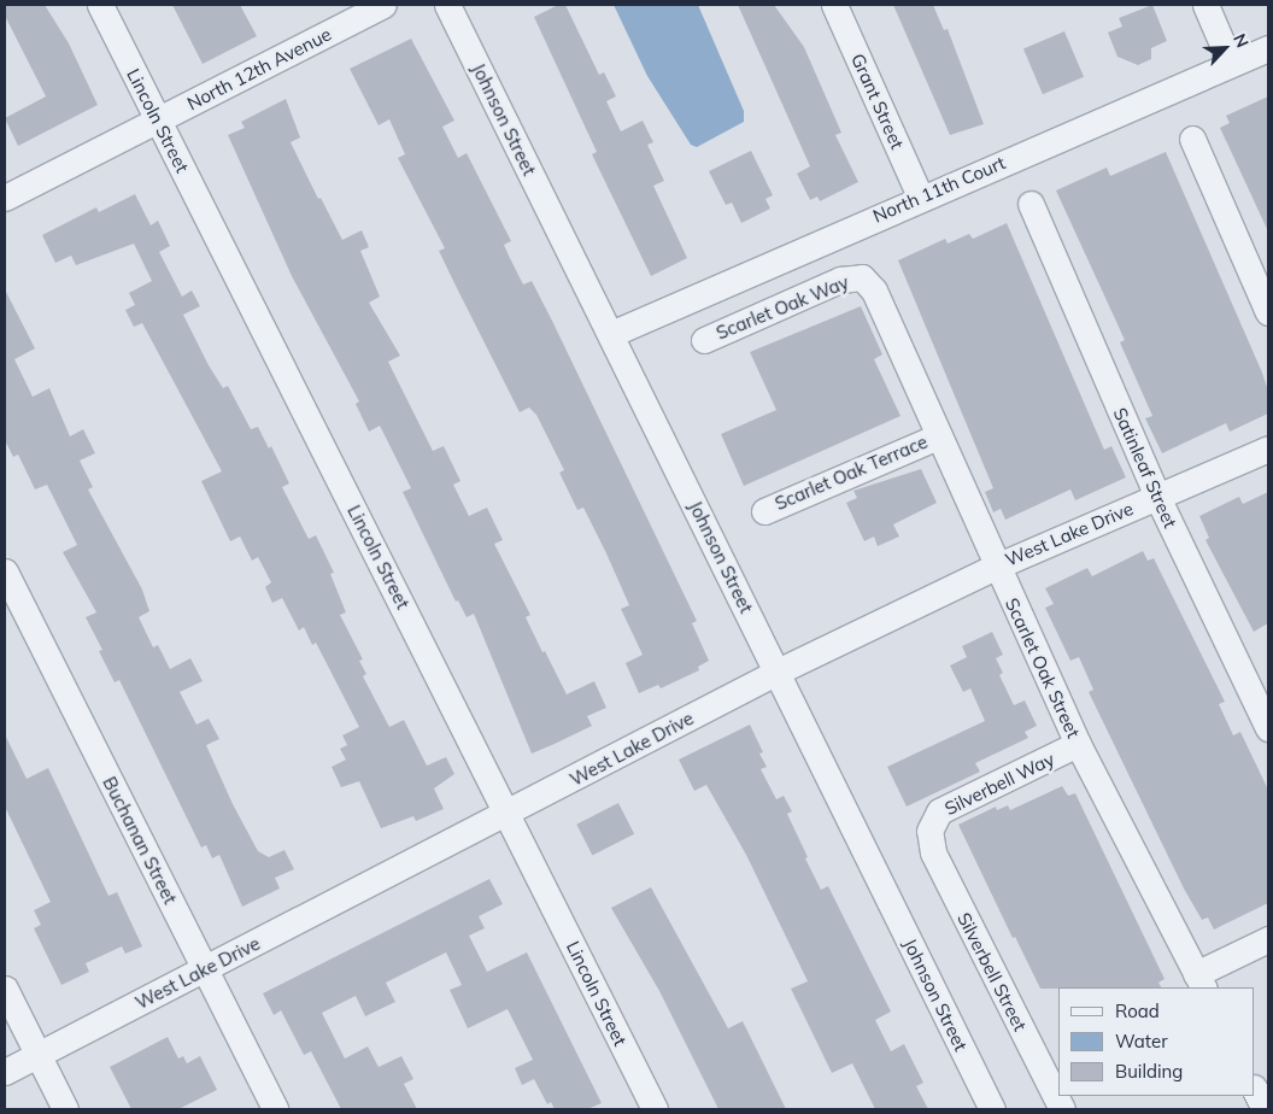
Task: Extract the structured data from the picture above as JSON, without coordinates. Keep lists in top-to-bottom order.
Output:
{
  "streets": {
    "street": [
      "North 12th Avenue",
      "Grant Street",
      "Johnson Street",
      "Lincoln Street",
      "North 11th Court",
      "Scarlet Oak Way",
      "Satinleaf Street",
      "Scarlet Oak Terrace",
      "West Lake Drive",
      "Scarlet Oak Street",
      "Silverbell Way",
      "Buchanan Street",
      "Silverbell Street"
    ]
  },
  "crossings": [
    ["North 12th Avenue", "Lincoln Street"],
    ["Grant Street", "North 11th Court"],
    ["Johnson Street", "North 11th Court"],
    ["Johnson Street", "West Lake Drive"],
    ["Lincoln Street", "West Lake Drive"],
    ["Scarlet Oak Way", "Scarlet Oak Street"],
    ["Satinleaf Street", "West Lake Drive"],
    ["Scarlet Oak Terrace", "Scarlet Oak Street"],
    ["West Lake Drive", "Scarlet Oak Street"],
    ["West Lake Drive", "Buchanan Street"],
    ["Scarlet Oak Street", "Silverbell Way"],
    ["Silverbell Way", "Silverbell Street"]
  ],
  "legend": ["Road", "Water", "Building"],
  "north": "top right"
}
